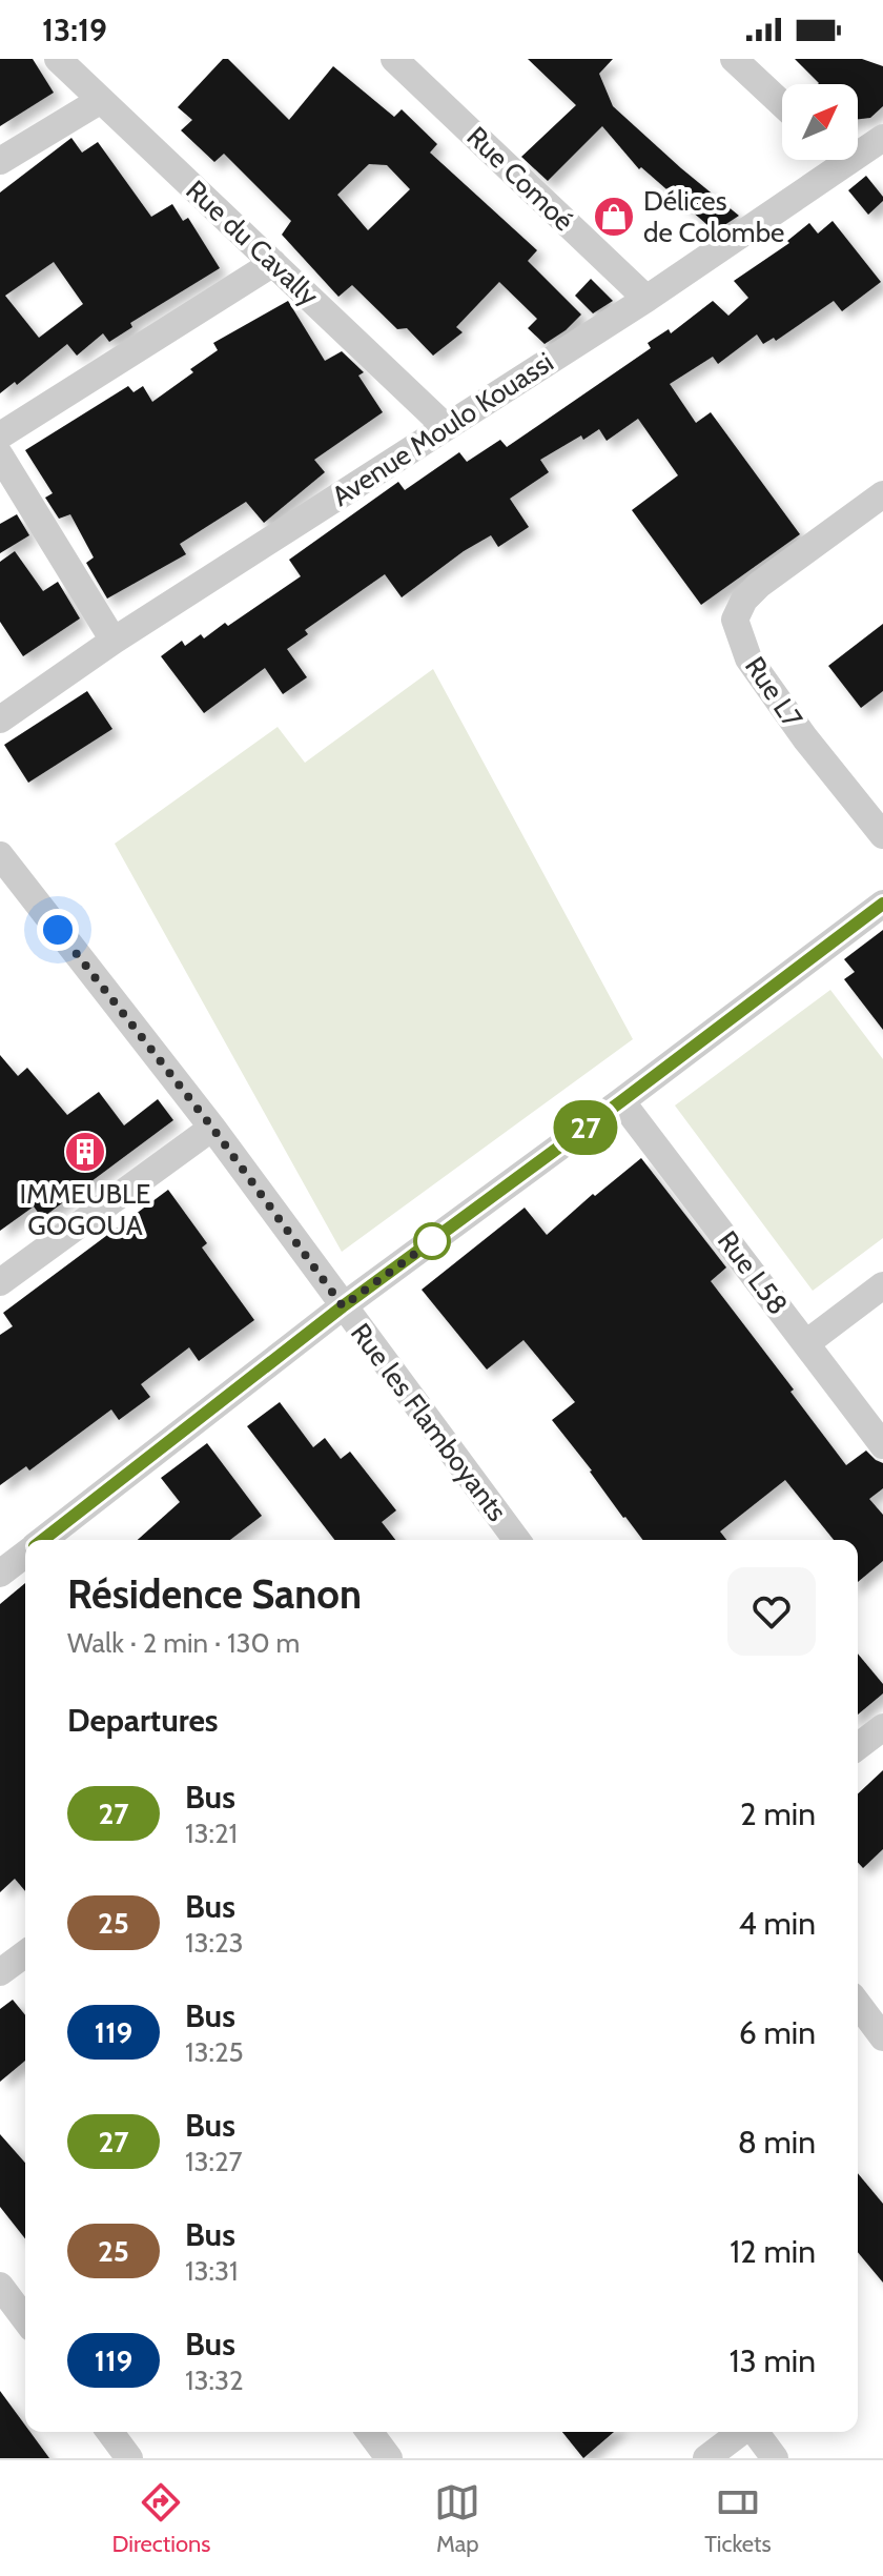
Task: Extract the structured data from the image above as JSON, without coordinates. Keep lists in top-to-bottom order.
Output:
{
  "streets": {
    "street": [
      "Rue Comoé",
      "Rue du Cavally",
      "Avenue Moulo Kouassi",
      "Rue L7",
      "Rue L58",
      "Rue les Flamboyants"
    ]
  },
  "crossings": [
    ["Rue Comoé", "Avenue Moulo Kouassi"],
    ["Rue du Cavally", "Avenue Moulo Kouassi"]
  ],
  "places": {
    "shop": ["Délices de Colombe"],
    "building": ["IMMEUBLE GOGOUA"]
  },
  "lines": ["bus line 27"],
  "north": "top right",
  "page": {
    "status": "13:19",
    "on_map": "27",
    "heading": [
      ["Résidence Sanon", "Walk · 2 min · 130 m"],
      "Departures"
    ],
    "list": [
      {
        "mark": "27",
        "name": "Bus",
        "note": "13:21",
        "value": "2 min"
      },
      {
        "mark": "25",
        "name": "Bus",
        "note": "13:23",
        "value": "4 min"
      },
      {
        "mark": "119",
        "name": "Bus",
        "note": "13:25",
        "value": "6 min"
      },
      {
        "mark": "27",
        "name": "Bus",
        "note": "13:27",
        "value": "8 min"
      },
      {
        "mark": "25",
        "name": "Bus",
        "note": "13:31",
        "value": "12 min"
      },
      {
        "mark": "119",
        "name": "Bus",
        "note": "13:32",
        "value": "13 min"
      }
    ],
    "tabs": ["Directions", "Map", "Tickets"]
  }
}
